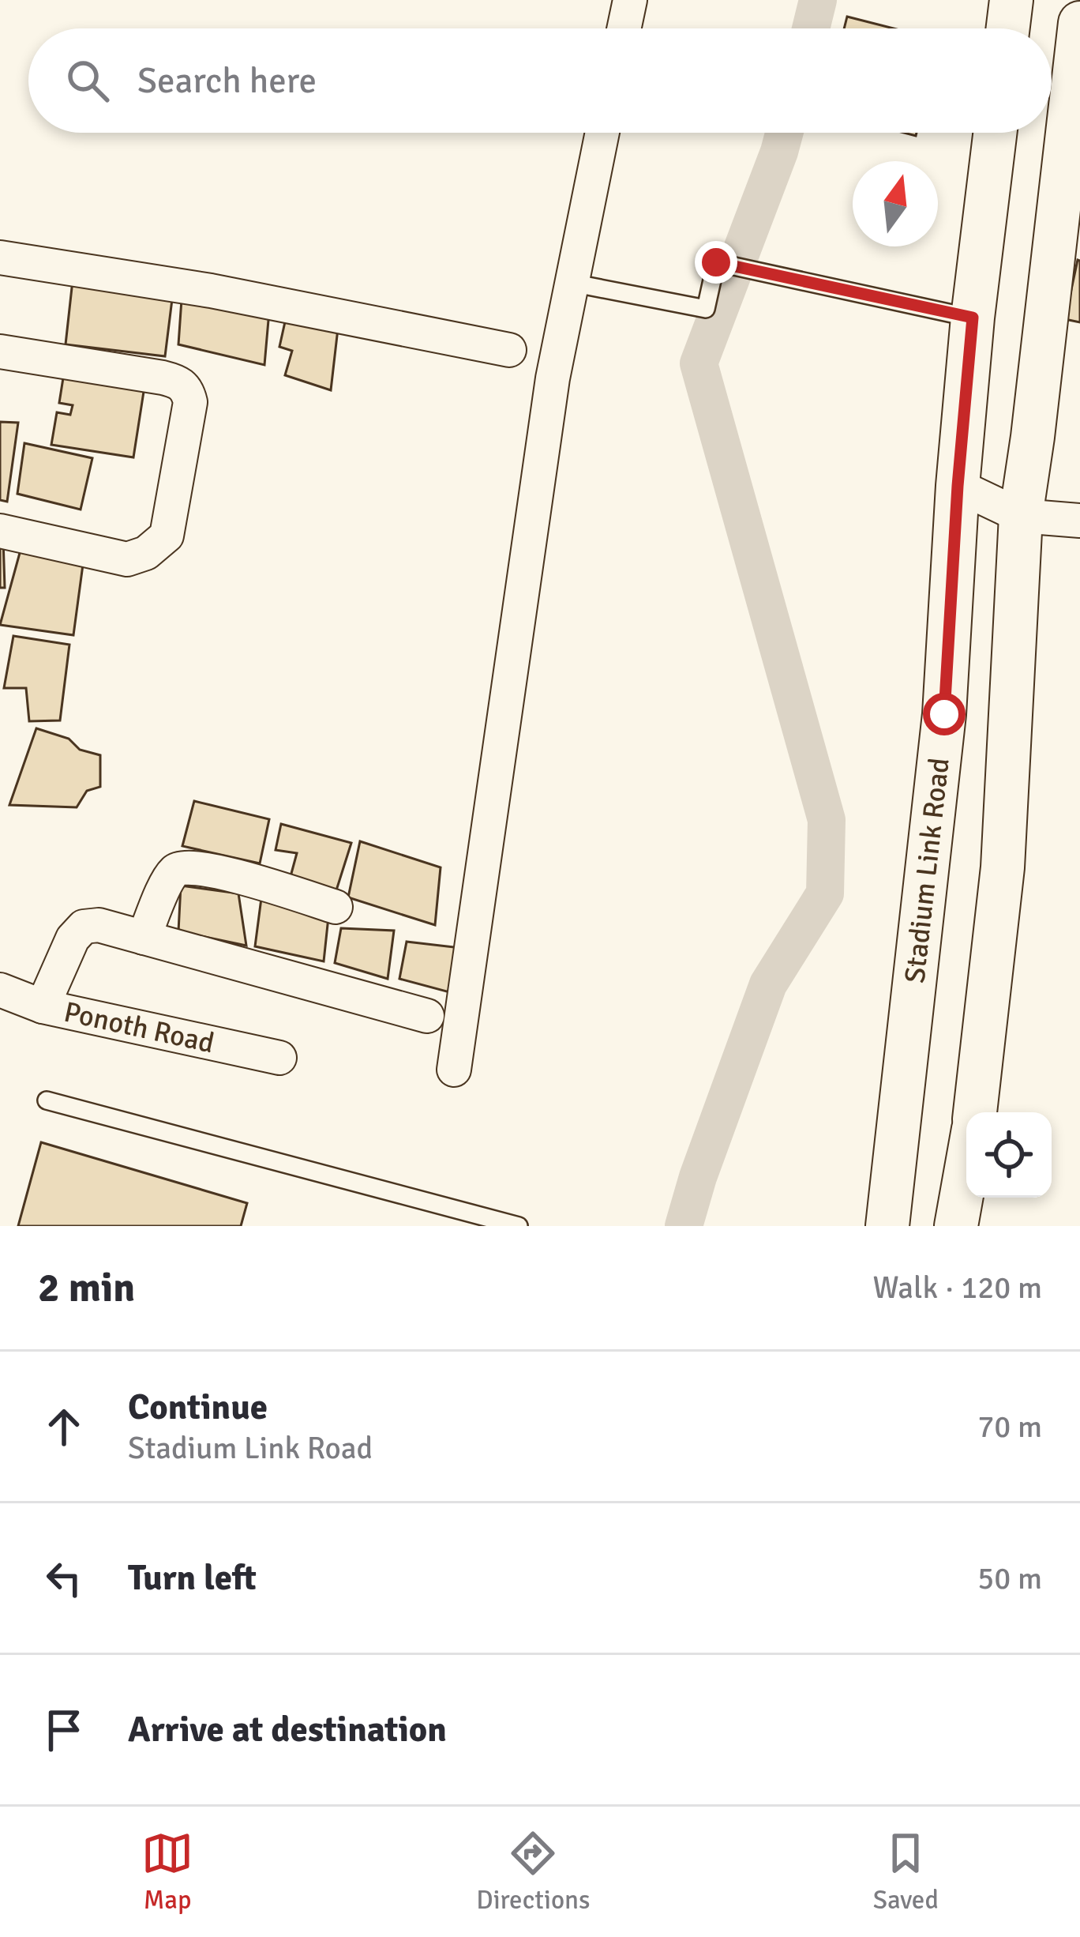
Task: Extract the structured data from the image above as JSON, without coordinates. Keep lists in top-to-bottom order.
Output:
{
  "streets": {
    "street": ["Stadium Link Road", "Ponoth Road"]
  },
  "north": "top",
  "page": {
    "search": "Search here",
    "heading": ["2 min", "Walk · 120 m"],
    "list": [
      ["Continue", "Stadium Link Road", "70 m"],
      ["Turn left", "50 m"],
      "Arrive at destination"
    ],
    "nav": ["Map", "Directions", "Saved"]
  }
}
